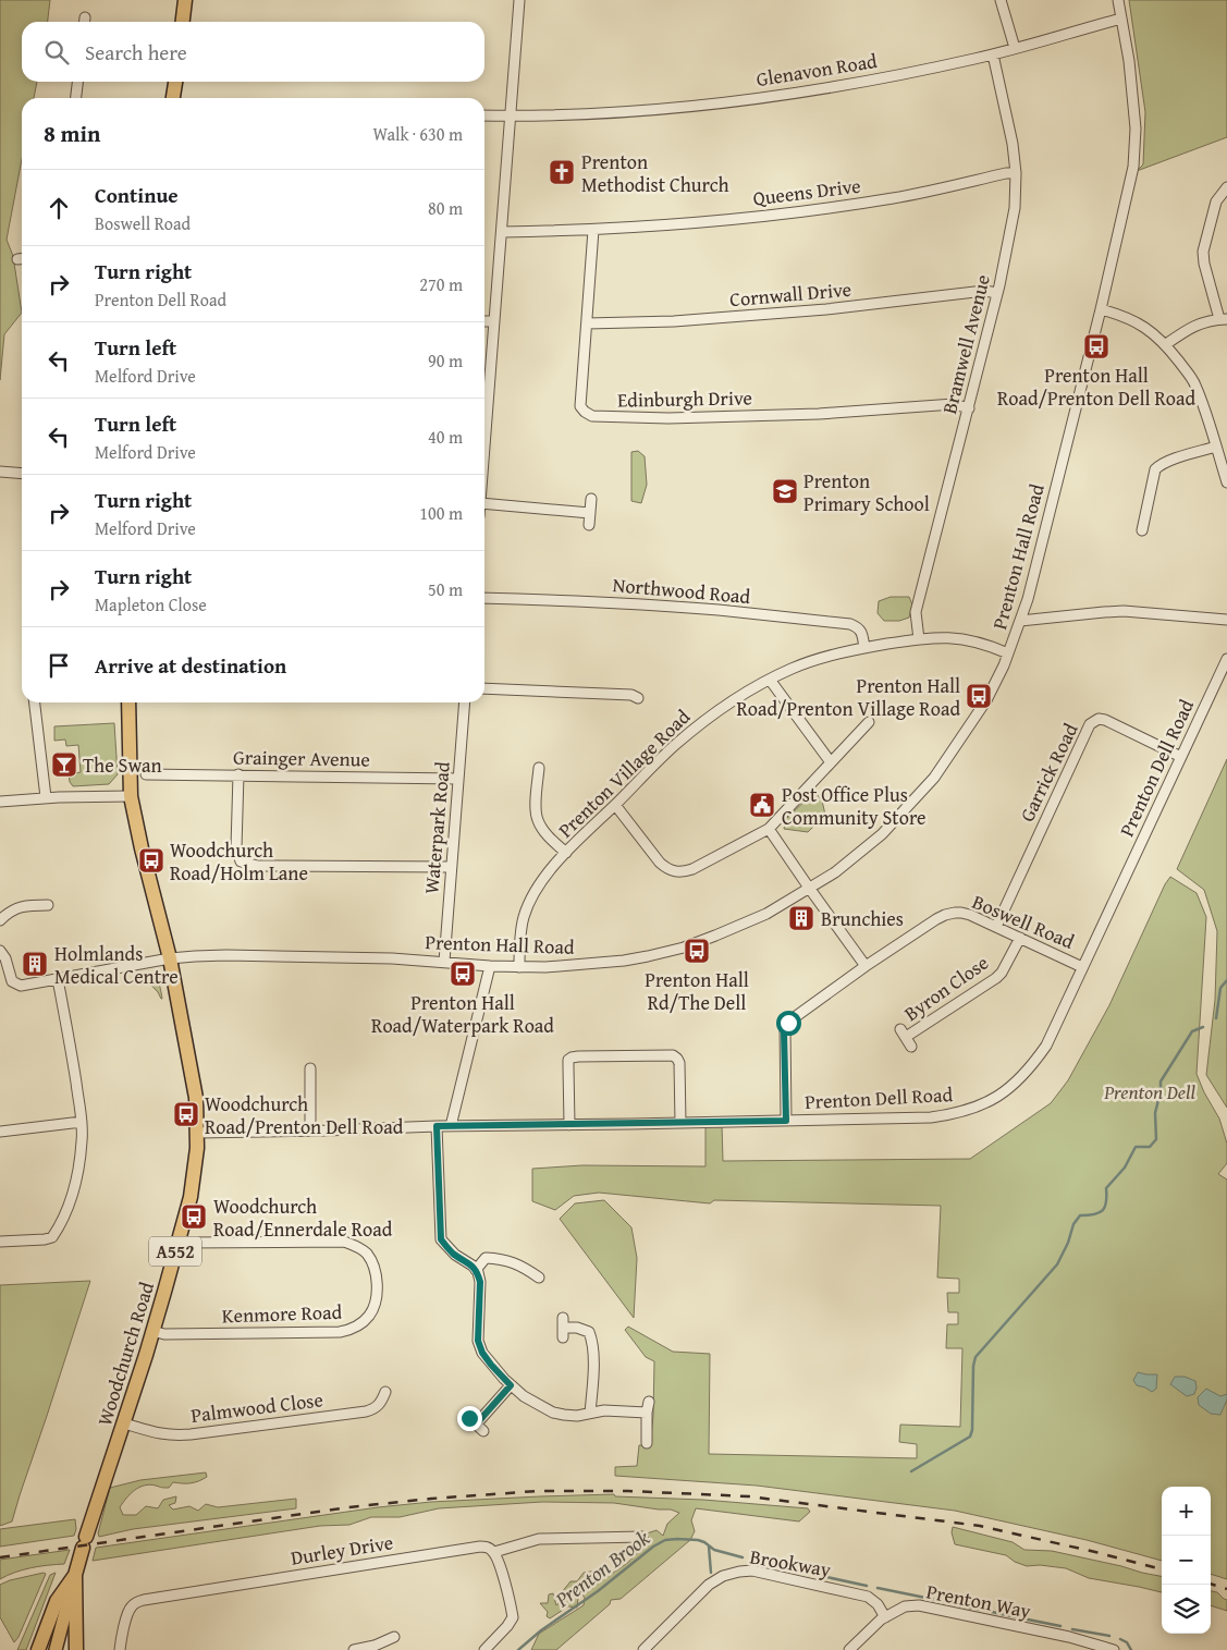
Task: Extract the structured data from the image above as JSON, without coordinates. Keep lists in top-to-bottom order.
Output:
{
  "streets": {
    "highway": ["A552", "Woodchurch Road"],
    "street": [
      "Glenavon Road",
      "Queens Drive",
      "Cornwall Drive",
      "Bramwell Avenue",
      "Edinburgh Drive",
      "Prenton Hall Road",
      "Northwood Road",
      "Grainger Avenue",
      "Prenton Dell Road",
      "Garrick Road",
      "Prenton Village Road",
      "Waterpark Road",
      "Boswell Road",
      "Byron Close",
      "Kenmore Road",
      "Palmwood Close",
      "Durley Drive",
      "Brookway",
      "Prenton Way"
    ]
  },
  "crossings": [
    ["Glenavon Road", "Bramwell Avenue"],
    ["Glenavon Road", "Prenton Hall Road"],
    ["Queens Drive", "Bramwell Avenue"],
    ["Queens Drive", "Edinburgh Drive"],
    ["Cornwall Drive", "Bramwell Avenue"],
    ["Cornwall Drive", "Edinburgh Drive"],
    ["Bramwell Avenue", "Edinburgh Drive"],
    ["Bramwell Avenue", "Prenton Village Road"],
    ["Prenton Hall Road", "Prenton Village Road"],
    ["Prenton Hall Road", "Waterpark Road"],
    ["Prenton Hall Road", "Woodchurch Road"],
    ["Northwood Road", "Prenton Village Road"],
    ["Grainger Avenue", "Waterpark Road"],
    ["Prenton Dell Road", "Garrick Road"],
    ["Prenton Dell Road", "Boswell Road"],
    ["Prenton Dell Road", "Woodchurch Road"],
    ["Garrick Road", "Boswell Road"],
    ["Boswell Road", "Byron Close"],
    ["Kenmore Road", "Woodchurch Road"],
    ["Woodchurch Road", "Palmwood Close"],
    ["Brookway", "Prenton Way"]
  ],
  "water": ["Prenton Brook"],
  "parks": ["Prenton Dell"],
  "places": {
    "church": ["Prenton Methodist Church"],
    "bus stop": [
      "Prenton Hall Road/Prenton Dell Road",
      "Prenton Hall Road/Prenton Village Road",
      "Woodchurch Road/Holm Lane",
      "Prenton Hall Rd/The Dell",
      "Prenton Hall Road/Waterpark Road",
      "Woodchurch Road/Prenton Dell Road",
      "Woodchurch Road/Ennerdale Road"
    ],
    "school or university": ["Prenton Primary School"],
    "bar": ["The Swan"],
    "public building": ["Post Office Plus Community Store"],
    "building": ["Brunchies", "Holmlands Medical Centre"]
  },
  "page": {
    "search": "Search here",
    "heading": ["8 min", "Walk · 630 m"],
    "list": [
      ["Continue", "Boswell Road", "80 m"],
      ["Turn right", "Prenton Dell Road", "270 m"],
      ["Turn left", "Melford Drive", "90 m"],
      ["Turn left", "Melford Drive", "40 m"],
      ["Turn right", "Melford Drive", "100 m"],
      ["Turn right", "Mapleton Close", "50 m"],
      "Arrive at destination"
    ],
    "map_buttons": ["+", "−"]
  }
}
